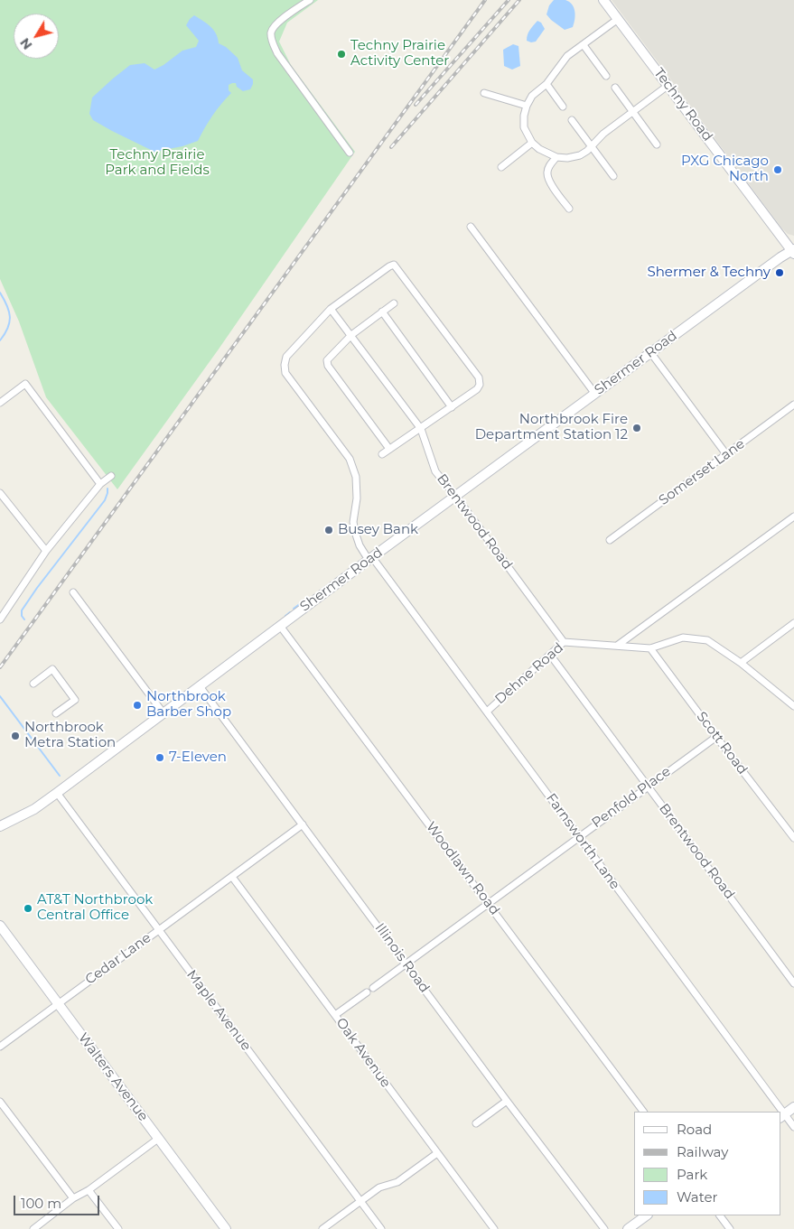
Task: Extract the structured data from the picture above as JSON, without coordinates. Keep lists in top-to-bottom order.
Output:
{
  "streets": {
    "main road": ["Techny Road", "Shermer Road", "Walters Avenue"],
    "street": [
      "Somerset Lane",
      "Brentwood Road",
      "Dehne Road",
      "Scott Road",
      "Penfold Place",
      "Farnsworth Lane",
      "Woodlawn Road",
      "Illinois Road",
      "Cedar Lane",
      "Maple Avenue",
      "Oak Avenue"
    ]
  },
  "crossings": [
    ["Techny Road", "Shermer Road"],
    ["Shermer Road", "Brentwood Road"],
    ["Shermer Road", "Farnsworth Lane"],
    ["Shermer Road", "Woodlawn Road"],
    ["Shermer Road", "Illinois Road"],
    ["Shermer Road", "Maple Avenue"],
    ["Brentwood Road", "Dehne Road"],
    ["Brentwood Road", "Penfold Place"],
    ["Brentwood Road", "Farnsworth Lane"],
    ["Dehne Road", "Scott Road"],
    ["Dehne Road", "Farnsworth Lane"],
    ["Scott Road", "Penfold Place"],
    ["Penfold Place", "Farnsworth Lane"],
    ["Penfold Place", "Woodlawn Road"],
    ["Penfold Place", "Illinois Road"],
    ["Illinois Road", "Cedar Lane"],
    ["Cedar Lane", "Maple Avenue"],
    ["Cedar Lane", "Oak Avenue"],
    ["Cedar Lane", "Walters Avenue"]
  ],
  "parks": ["Techny Prairie Park and Fields"],
  "places": [
    "Techny Prairie Activity Center",
    "PXG Chicago North",
    "Shermer & Techny",
    "Northbrook Fire Department Station 12",
    "Busey Bank",
    "Northbrook Barber Shop",
    "Northbrook Metra Station",
    "7-Eleven",
    "AT&T Northbrook Central Office"
  ],
  "legend": [
    "Road",
    "Railway",
    "Park",
    "Water"
  ],
  "scale_bar": "100 m",
  "north": "bottom left"
}
